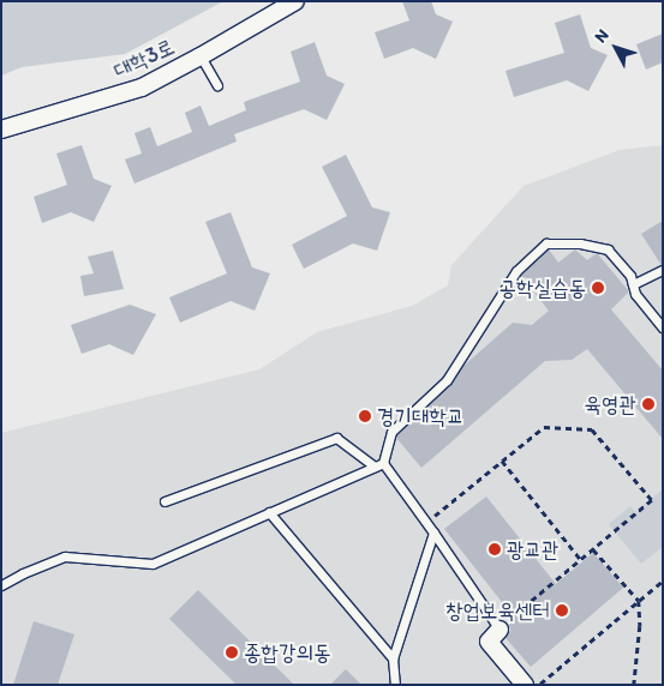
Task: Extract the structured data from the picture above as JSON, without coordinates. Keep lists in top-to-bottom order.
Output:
{
  "streets": {
    "street": ["대학3로"]
  },
  "places": [
    "공학실습동",
    "육영관",
    "경기대학교",
    "광교관",
    "창업보육센터",
    "종합강의동"
  ],
  "north": "top left"
}
